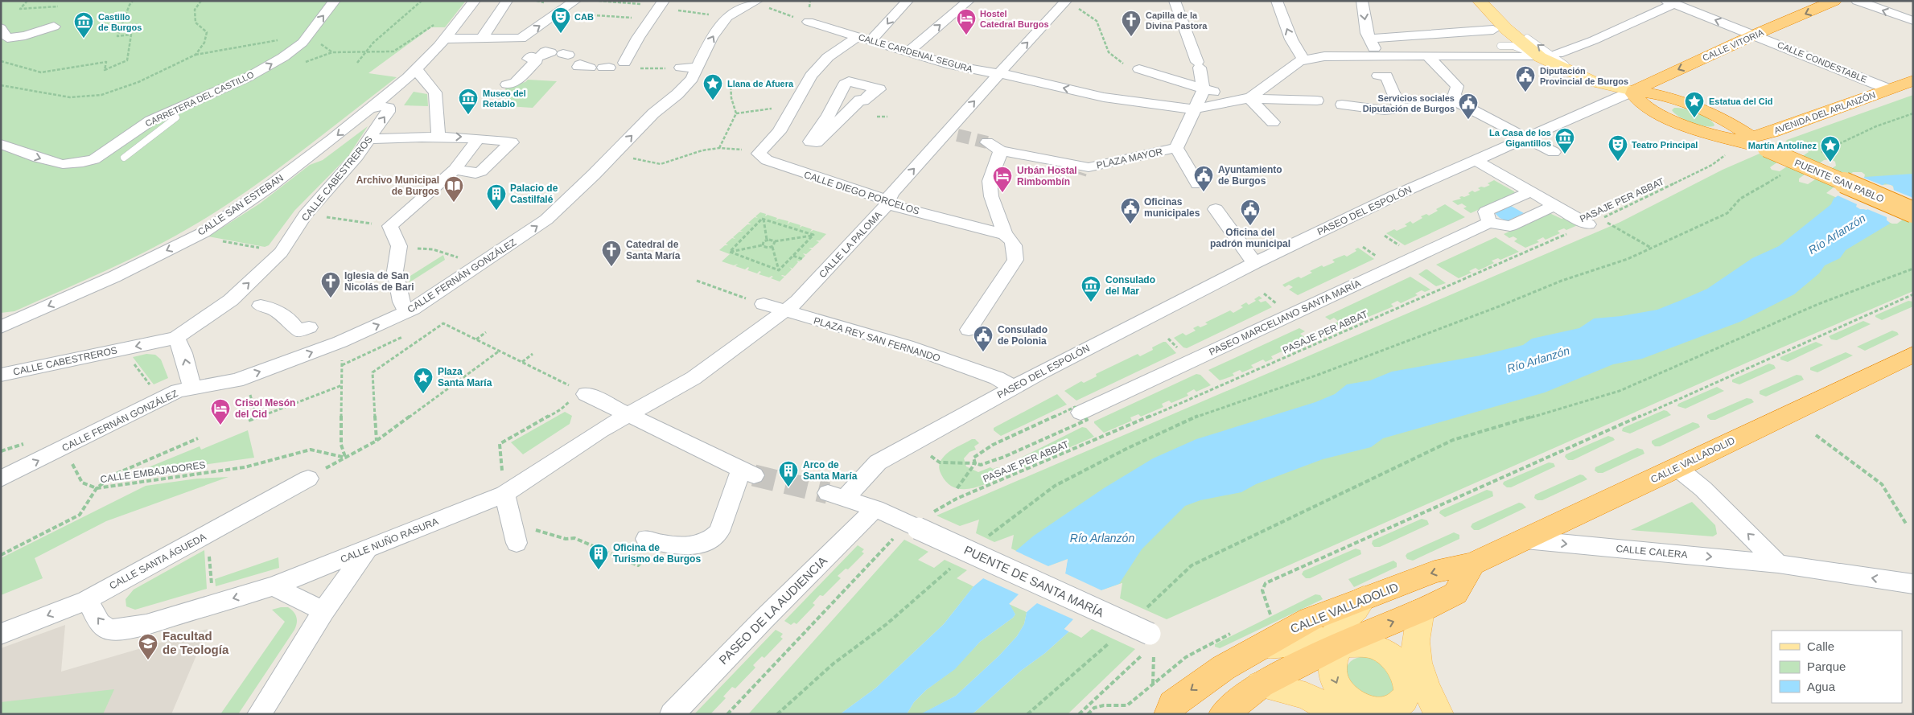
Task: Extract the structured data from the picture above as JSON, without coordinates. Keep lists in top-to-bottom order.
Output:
{
  "streets": {
    "highway": [
      "CALLE VITORIA",
      "AVENIDA DEL ARLANZÓN",
      "PUENTE SAN PABLO",
      "CALLE VALLADOLID"
    ],
    "street": [
      "CALLE CARDENAL SEGURA",
      "CALLE CONDESTABLE",
      "CARRETERA DEL CASTILLO",
      "PLAZA MAYOR",
      "CALLE CABESTREROS",
      "CALLE DIEGO PORCELOS",
      "CALLE SAN ESTEBAN",
      "PASEO DEL ESPOLÓN",
      "CALLE LA PALOMA",
      "CALLE FERNÁN GONZÁLEZ",
      "PASEO MARCELIANO SANTA MARÍA",
      "PLAZA REY SAN FERNANDO",
      "CALLE NUÑO RASURA",
      "CALLE CALERA",
      "CALLE SANTA ÁGUEDA",
      "PUENTE DE SANTA MARÍA",
      "PASEO DE LA AUDIENCIA"
    ],
    "path": ["PASAJE PER ABBAT", "CALLE EMBAJADORES"]
  },
  "crossings": [
    ["CALLE VITORIA", "CALLE CONDESTABLE"],
    ["CALLE VITORIA", "PASEO DEL ESPOLÓN"],
    ["CALLE CARDENAL SEGURA", "PLAZA MAYOR"],
    ["CALLE CARDENAL SEGURA", "CALLE LA PALOMA"],
    ["CALLE CONDESTABLE", "AVENIDA DEL ARLANZÓN"],
    ["AVENIDA DEL ARLANZÓN", "PUENTE SAN PABLO"],
    ["AVENIDA DEL ARLANZÓN", "PASAJE PER ABBAT"],
    ["CALLE CABESTREROS", "CALLE SAN ESTEBAN"],
    ["PUENTE SAN PABLO", "PASAJE PER ABBAT"],
    ["CALLE DIEGO PORCELOS", "CALLE LA PALOMA"],
    ["PASAJE PER ABBAT", "PASEO DEL ESPOLÓN"],
    ["PASAJE PER ABBAT", "PUENTE DE SANTA MARÍA"],
    ["PASEO DEL ESPOLÓN", "PLAZA REY SAN FERNANDO"],
    ["PASEO DEL ESPOLÓN", "PUENTE DE SANTA MARÍA"],
    ["PASEO DEL ESPOLÓN", "PASEO DE LA AUDIENCIA"],
    ["CALLE LA PALOMA", "PLAZA REY SAN FERNANDO"],
    ["CALLE FERNÁN GONZÁLEZ", "CALLE EMBAJADORES"],
    ["CALLE VALLADOLID", "CALLE CALERA"],
    ["CALLE NUÑO RASURA", "CALLE SANTA ÁGUEDA"]
  ],
  "one_way": [
    "CALLE VITORIA",
    "CALLE CONDESTABLE",
    "CARRETERA DEL CASTILLO",
    "CALLE SAN ESTEBAN"
  ],
  "water": ["Río Arlanzón"],
  "places": {
    "theatre": ["CAB", "Teatro Principal"],
    "hotel": ["Hostel Catedral Burgos", "Urbán Hostal Rimbombín", "Crisol Mesón del Cid"],
    "church": ["Capilla de la Divina Pastora", "Catedral de Santa María", "Iglesia de San Nicolás de Bari"],
    "museum": [
      "Castillo de Burgos",
      "Museo del Retablo",
      "La Casa de los Gigantillos",
      "Consulado del Mar"
    ],
    "public building": [
      "Diputación Provincial de Burgos",
      "Servicios sociales Diputación de Burgos",
      "Ayuntamiento de Burgos",
      "Oficinas municipales",
      "Oficina del padrón municipal",
      "Consulado de Polonia"
    ],
    "place": [
      "Llana de Afuera",
      "Estatua del Cid",
      "Martín Antolínez",
      "Plaza Santa María"
    ],
    "library": ["Archivo Municipal de Burgos"],
    "building": ["Palacio de Castilfalé", "Arco de Santa María", "Oficina de Turismo de Burgos"],
    "school or university": ["Facultad de Teología"]
  },
  "legend": ["Calle", "Parque", "Agua"]
}
